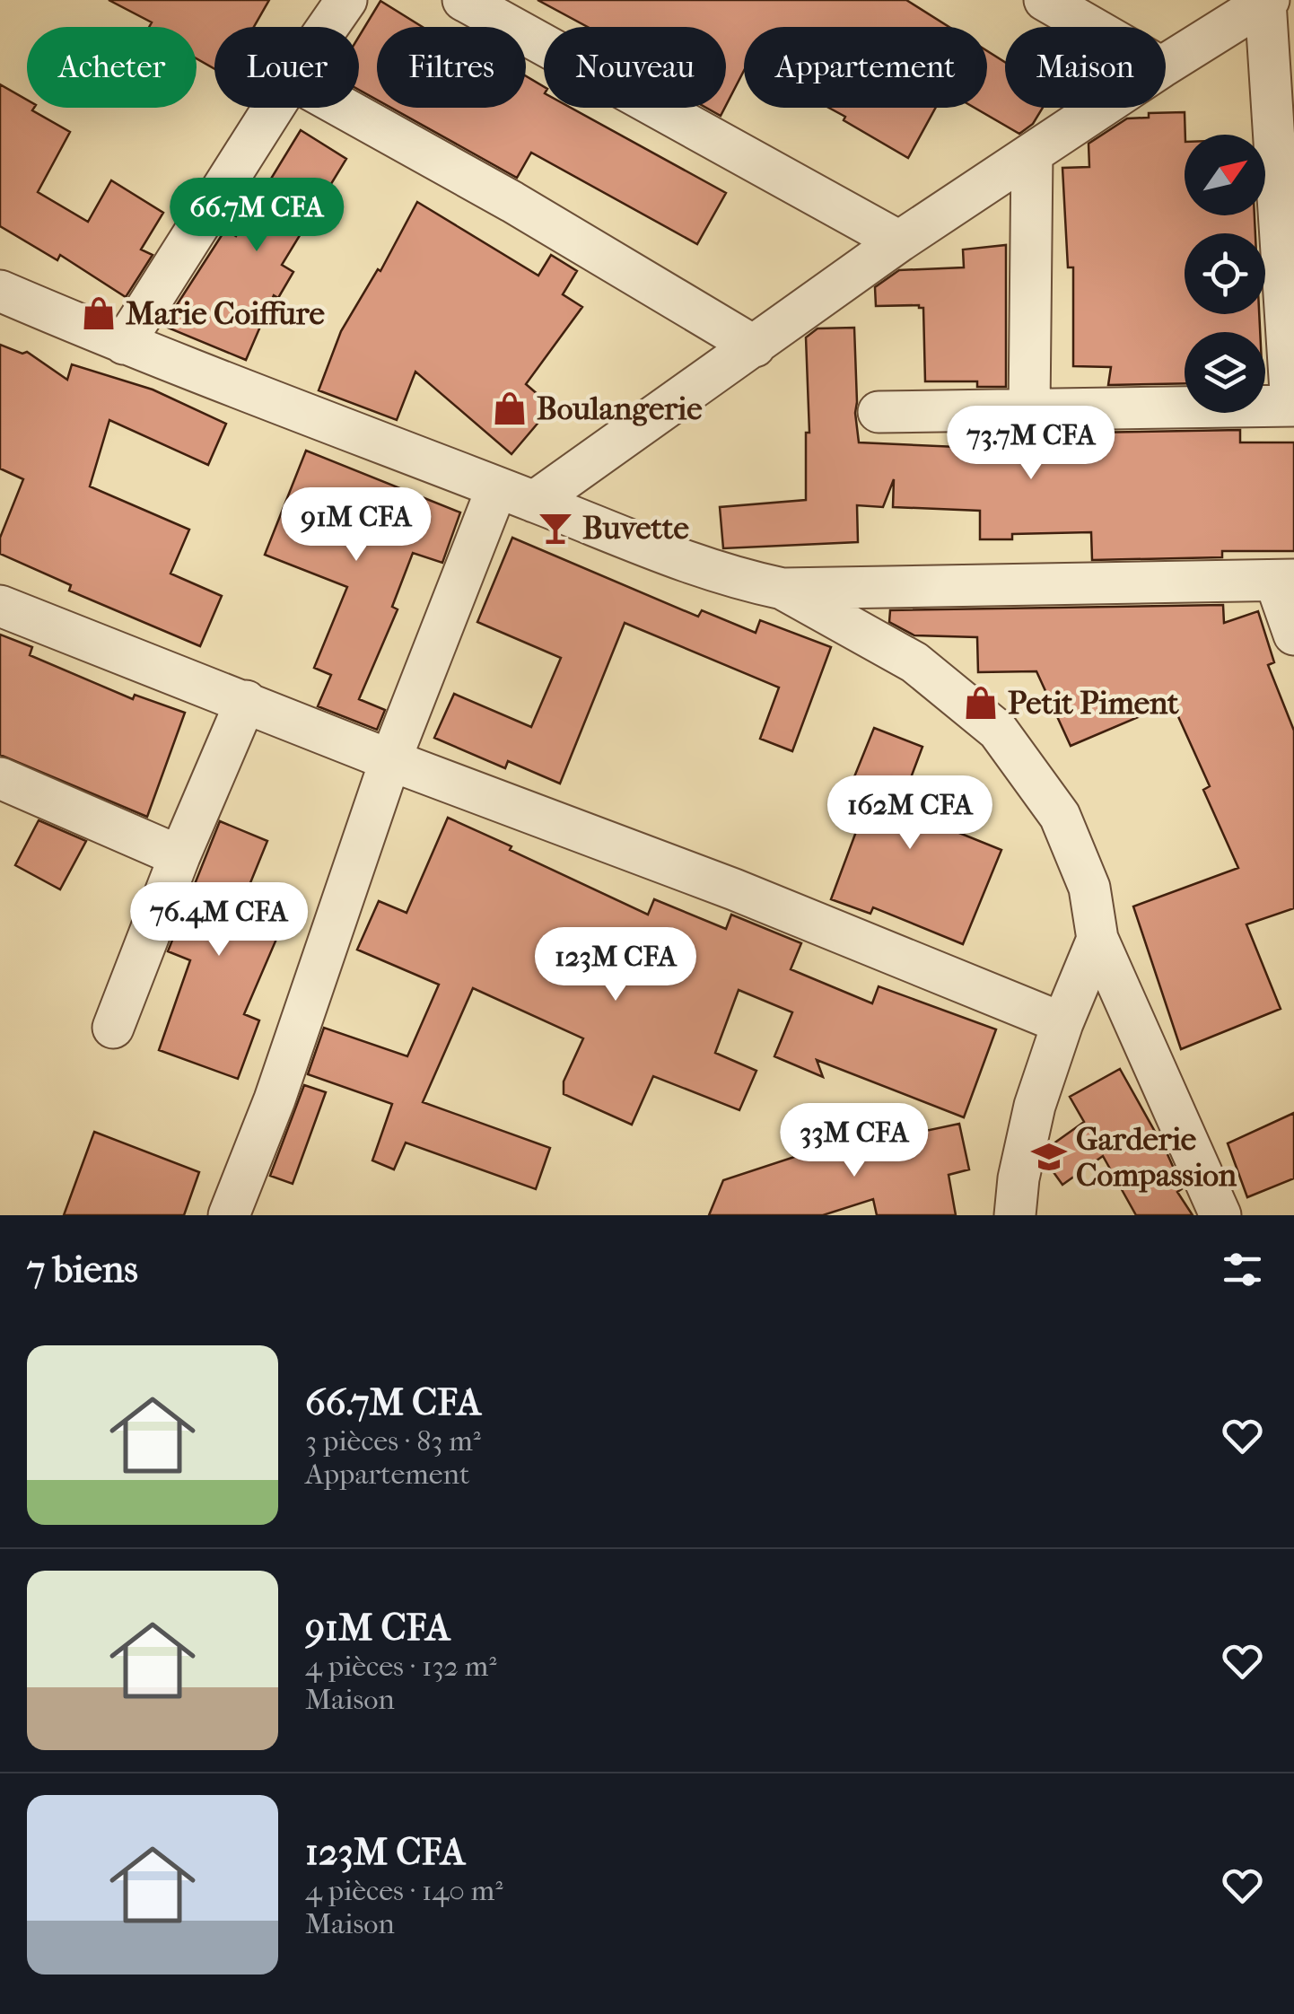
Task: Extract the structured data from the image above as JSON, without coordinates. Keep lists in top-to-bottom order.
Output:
{
  "places": {
    "shop": ["Marie Coiffure", "Boulangerie", "Petit Piment"],
    "bar": ["Buvette"],
    "school or university": ["Garderie Compassion"]
  },
  "north": "top right",
  "page": {
    "chip": [
      "Acheter",
      "Louer",
      "Filtres",
      "Nouveau",
      "Appartement",
      "Maison"
    ],
    "price": [
      "66.7M CFA",
      "73.7M CFA",
      "91M CFA",
      "162M CFA",
      "76.4M CFA",
      "123M CFA",
      "33M CFA"
    ],
    "heading": "7 biens",
    "list": [
      {
        "name": "66.7M CFA",
        "note": "3 pièces · 83 m² · Appartement"
      },
      {
        "name": "91M CFA",
        "note": "4 pièces · 132 m² · Maison"
      },
      {
        "name": "123M CFA",
        "note": "4 pièces · 140 m² · Maison"
      }
    ]
  }
}
